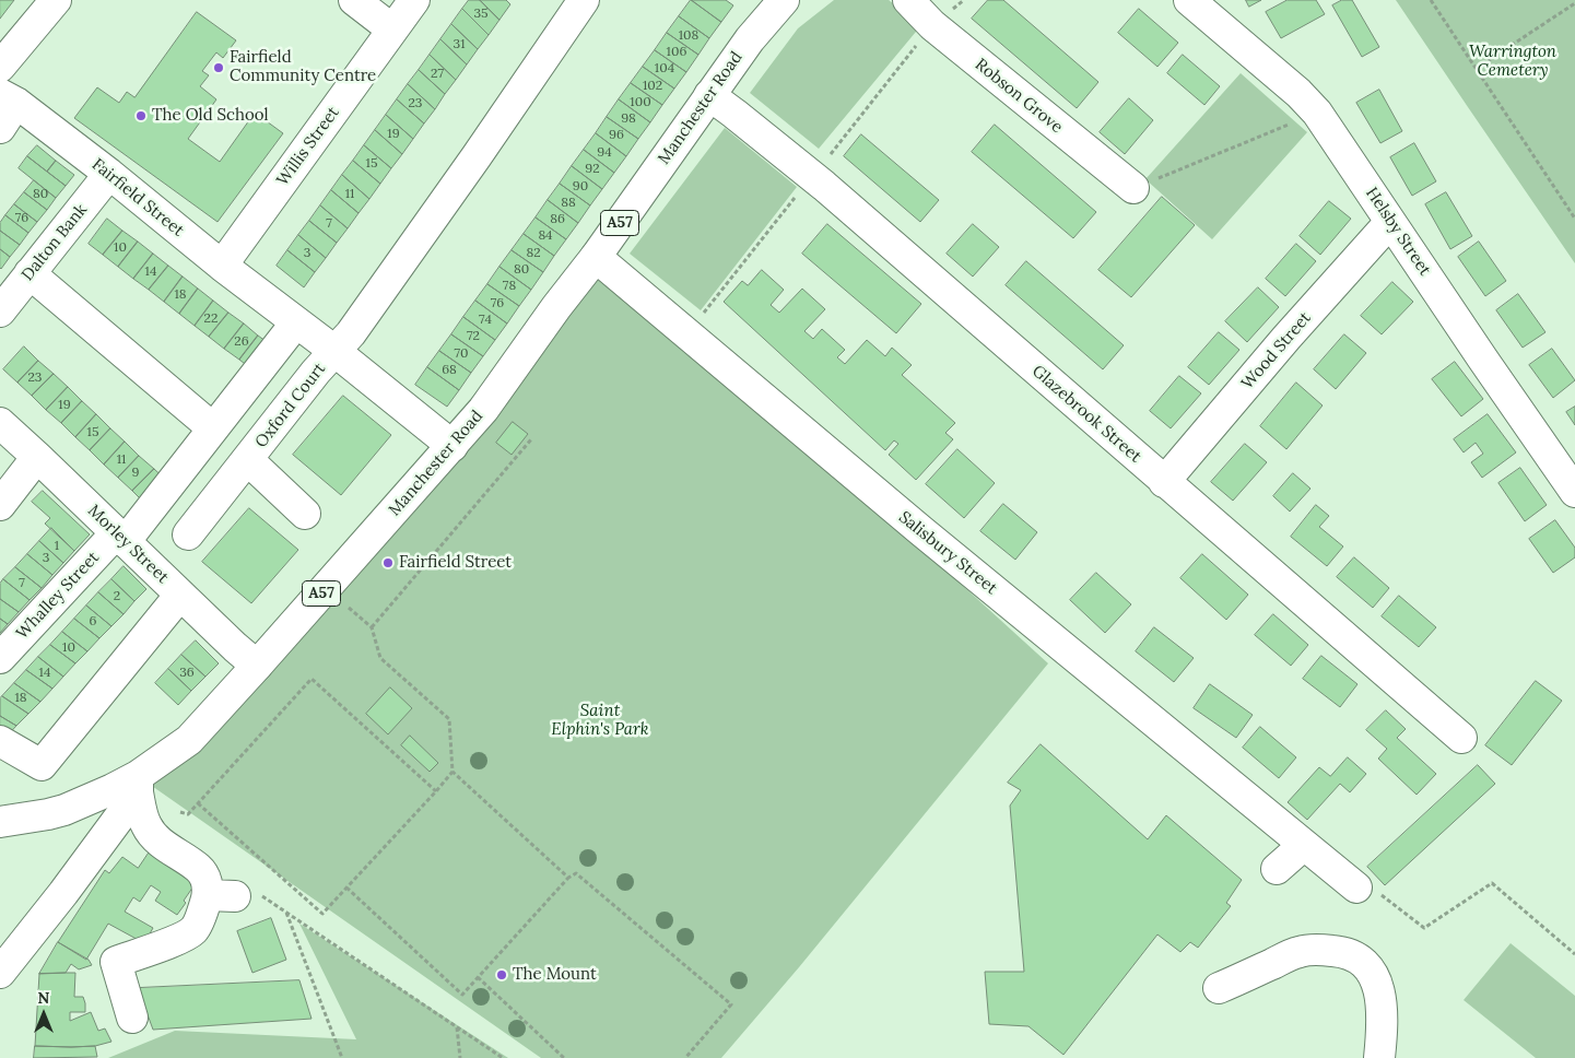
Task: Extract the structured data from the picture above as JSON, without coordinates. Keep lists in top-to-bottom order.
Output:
{
  "streets": {
    "street": [
      "Robson Grove",
      "Manchester Road",
      "Willis Street",
      "Fairfield Street",
      "A57",
      "Helsby Street",
      "Dalton Bank",
      "Wood Street",
      "Oxford Court",
      "Glazebrook Street",
      "Morley Street",
      "Salisbury Street",
      "Whalley Street"
    ]
  },
  "crossings": [
    ["Manchester Road", "Fairfield Street"],
    ["Manchester Road", "Glazebrook Street"],
    ["Manchester Road", "Morley Street"],
    ["Manchester Road", "Salisbury Street"],
    ["Willis Street", "Fairfield Street"],
    ["Fairfield Street", "Dalton Bank"],
    ["Fairfield Street", "Oxford Court"],
    ["Fairfield Street", "Whalley Street"],
    ["Helsby Street", "Wood Street"],
    ["Wood Street", "Glazebrook Street"],
    ["Morley Street", "Whalley Street"]
  ],
  "parks": ["Warrington Cemetery", "Saint Elphin's Park"],
  "places": [
    "Fairfield Community Centre",
    "The Old School",
    "Fairfield Street",
    "The Mount"
  ],
  "house_numbers": [
    "35",
    "108",
    "31",
    "106",
    "104",
    "27",
    "102",
    "100",
    "23",
    "98",
    "19",
    "96",
    "94",
    "15",
    "92",
    "90",
    "80",
    "11",
    "88",
    "76",
    "86",
    "7",
    "84",
    "10",
    "3",
    "82",
    "80",
    "14",
    "78",
    "18",
    "76",
    "22",
    "74",
    "72",
    "26",
    "70",
    "68",
    "23",
    "19",
    "15",
    "11",
    "9",
    "1",
    "3",
    "7",
    "2",
    "6",
    "10",
    "14",
    "36",
    "18"
  ],
  "north": "top"
}
